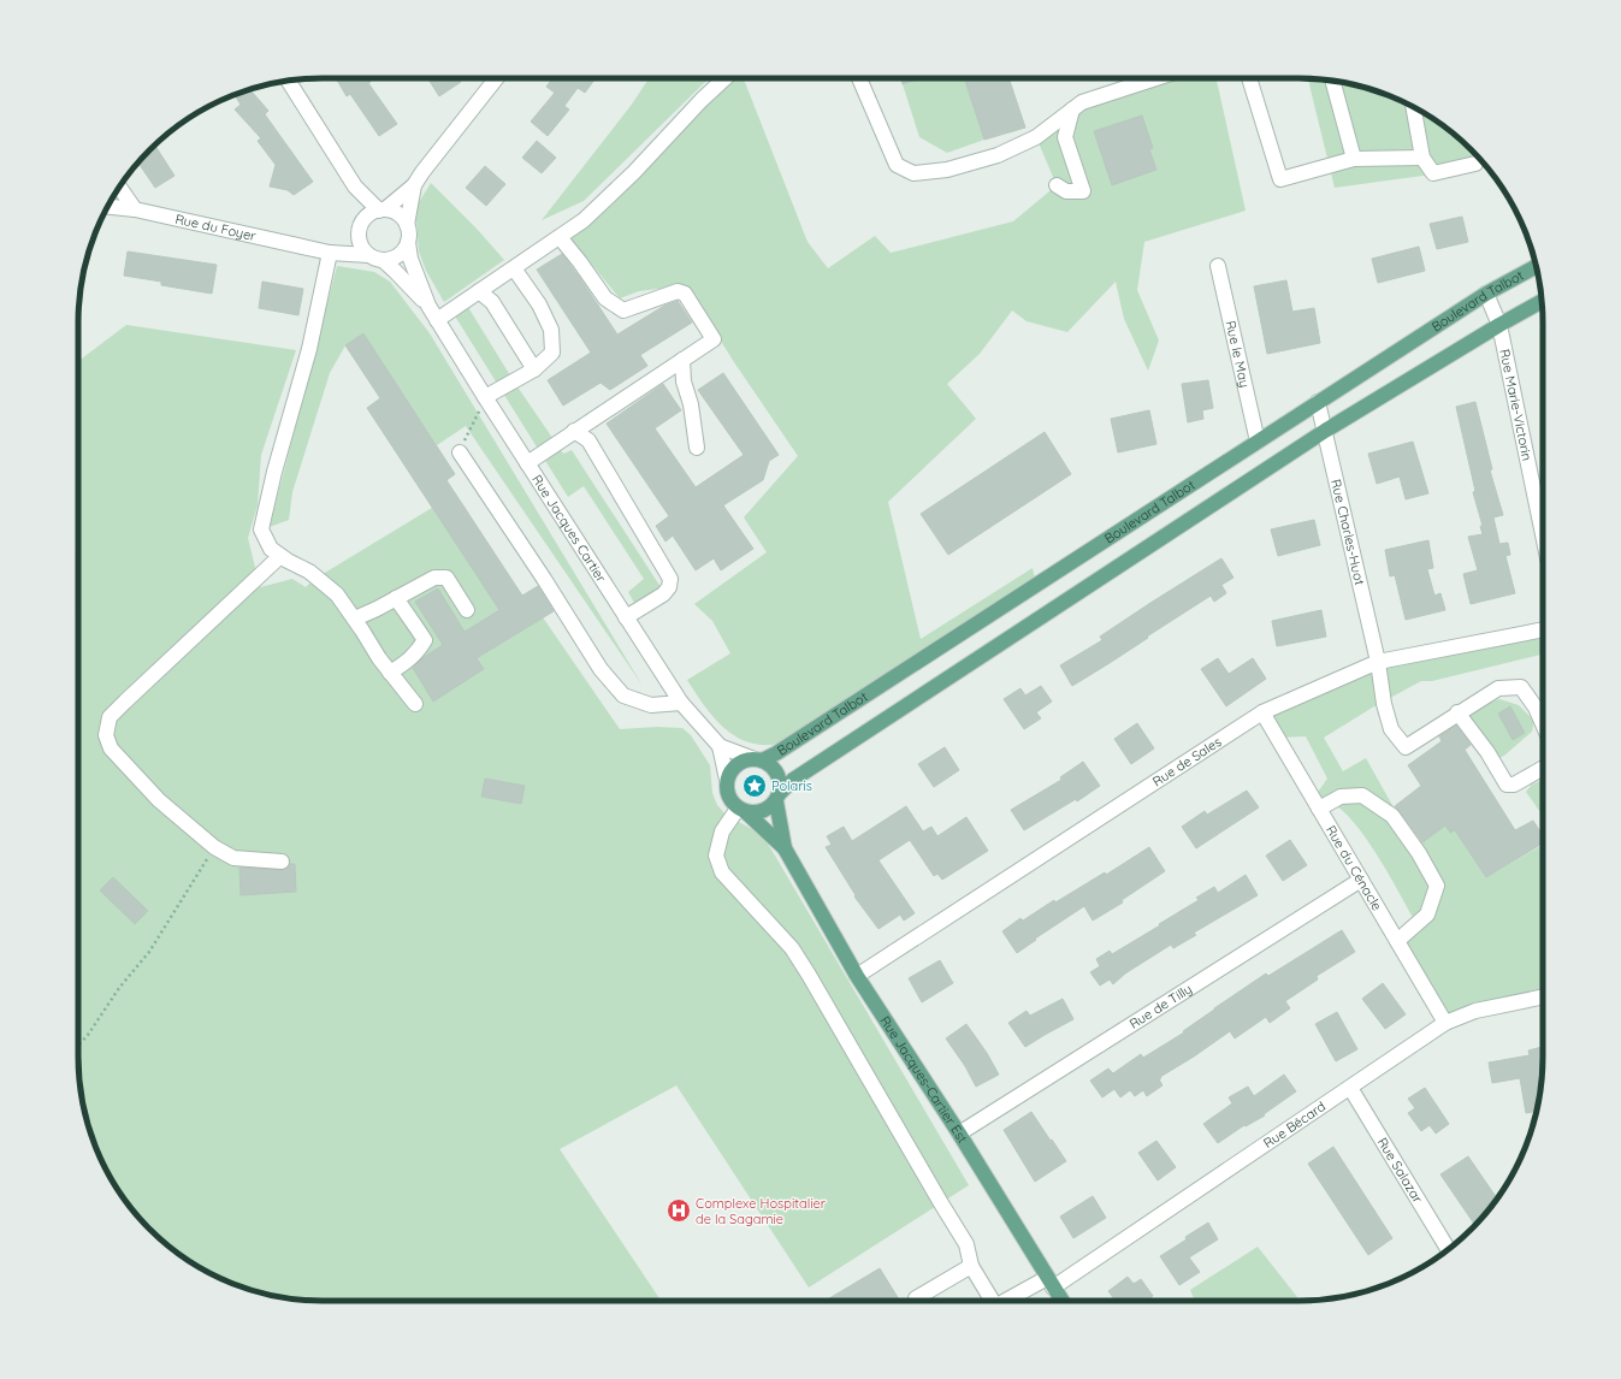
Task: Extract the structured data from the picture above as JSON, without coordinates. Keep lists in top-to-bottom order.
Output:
{
  "streets": {
    "main road": ["Boulevard Talbot", "Rue Jacques-Cartier Est"],
    "street": [
      "Rue du Foyer",
      "Rue le May",
      "Rue Marie-Victorin",
      "Rue Jacques Cartier",
      "Rue Charles-Huot",
      "Rue de Sales",
      "Rue du Cénacle",
      "Rue de Tilly",
      "Rue Bécard",
      "Rue Salazar"
    ]
  },
  "crossings": [
    ["Rue du Foyer", "Rue Jacques Cartier"],
    ["Boulevard Talbot", "Rue le May"],
    ["Boulevard Talbot", "Rue Marie-Victorin"],
    ["Boulevard Talbot", "Rue Jacques Cartier"],
    ["Boulevard Talbot", "Rue Charles-Huot"],
    ["Boulevard Talbot", "Rue Jacques-Cartier Est"],
    ["Rue Jacques Cartier", "Rue Jacques-Cartier Est"],
    ["Rue Charles-Huot", "Rue de Sales"],
    ["Rue de Sales", "Rue du Cénacle"],
    ["Rue de Sales", "Rue Jacques-Cartier Est"],
    ["Rue du Cénacle", "Rue de Tilly"],
    ["Rue du Cénacle", "Rue Bécard"],
    ["Rue de Tilly", "Rue Jacques-Cartier Est"],
    ["Rue Jacques-Cartier Est", "Rue Bécard"],
    ["Rue Bécard", "Rue Salazar"]
  ],
  "places": {
    "place": ["Polaris"],
    "hospital": ["Complexe Hospitalier de la Sagamie"]
  }
}
